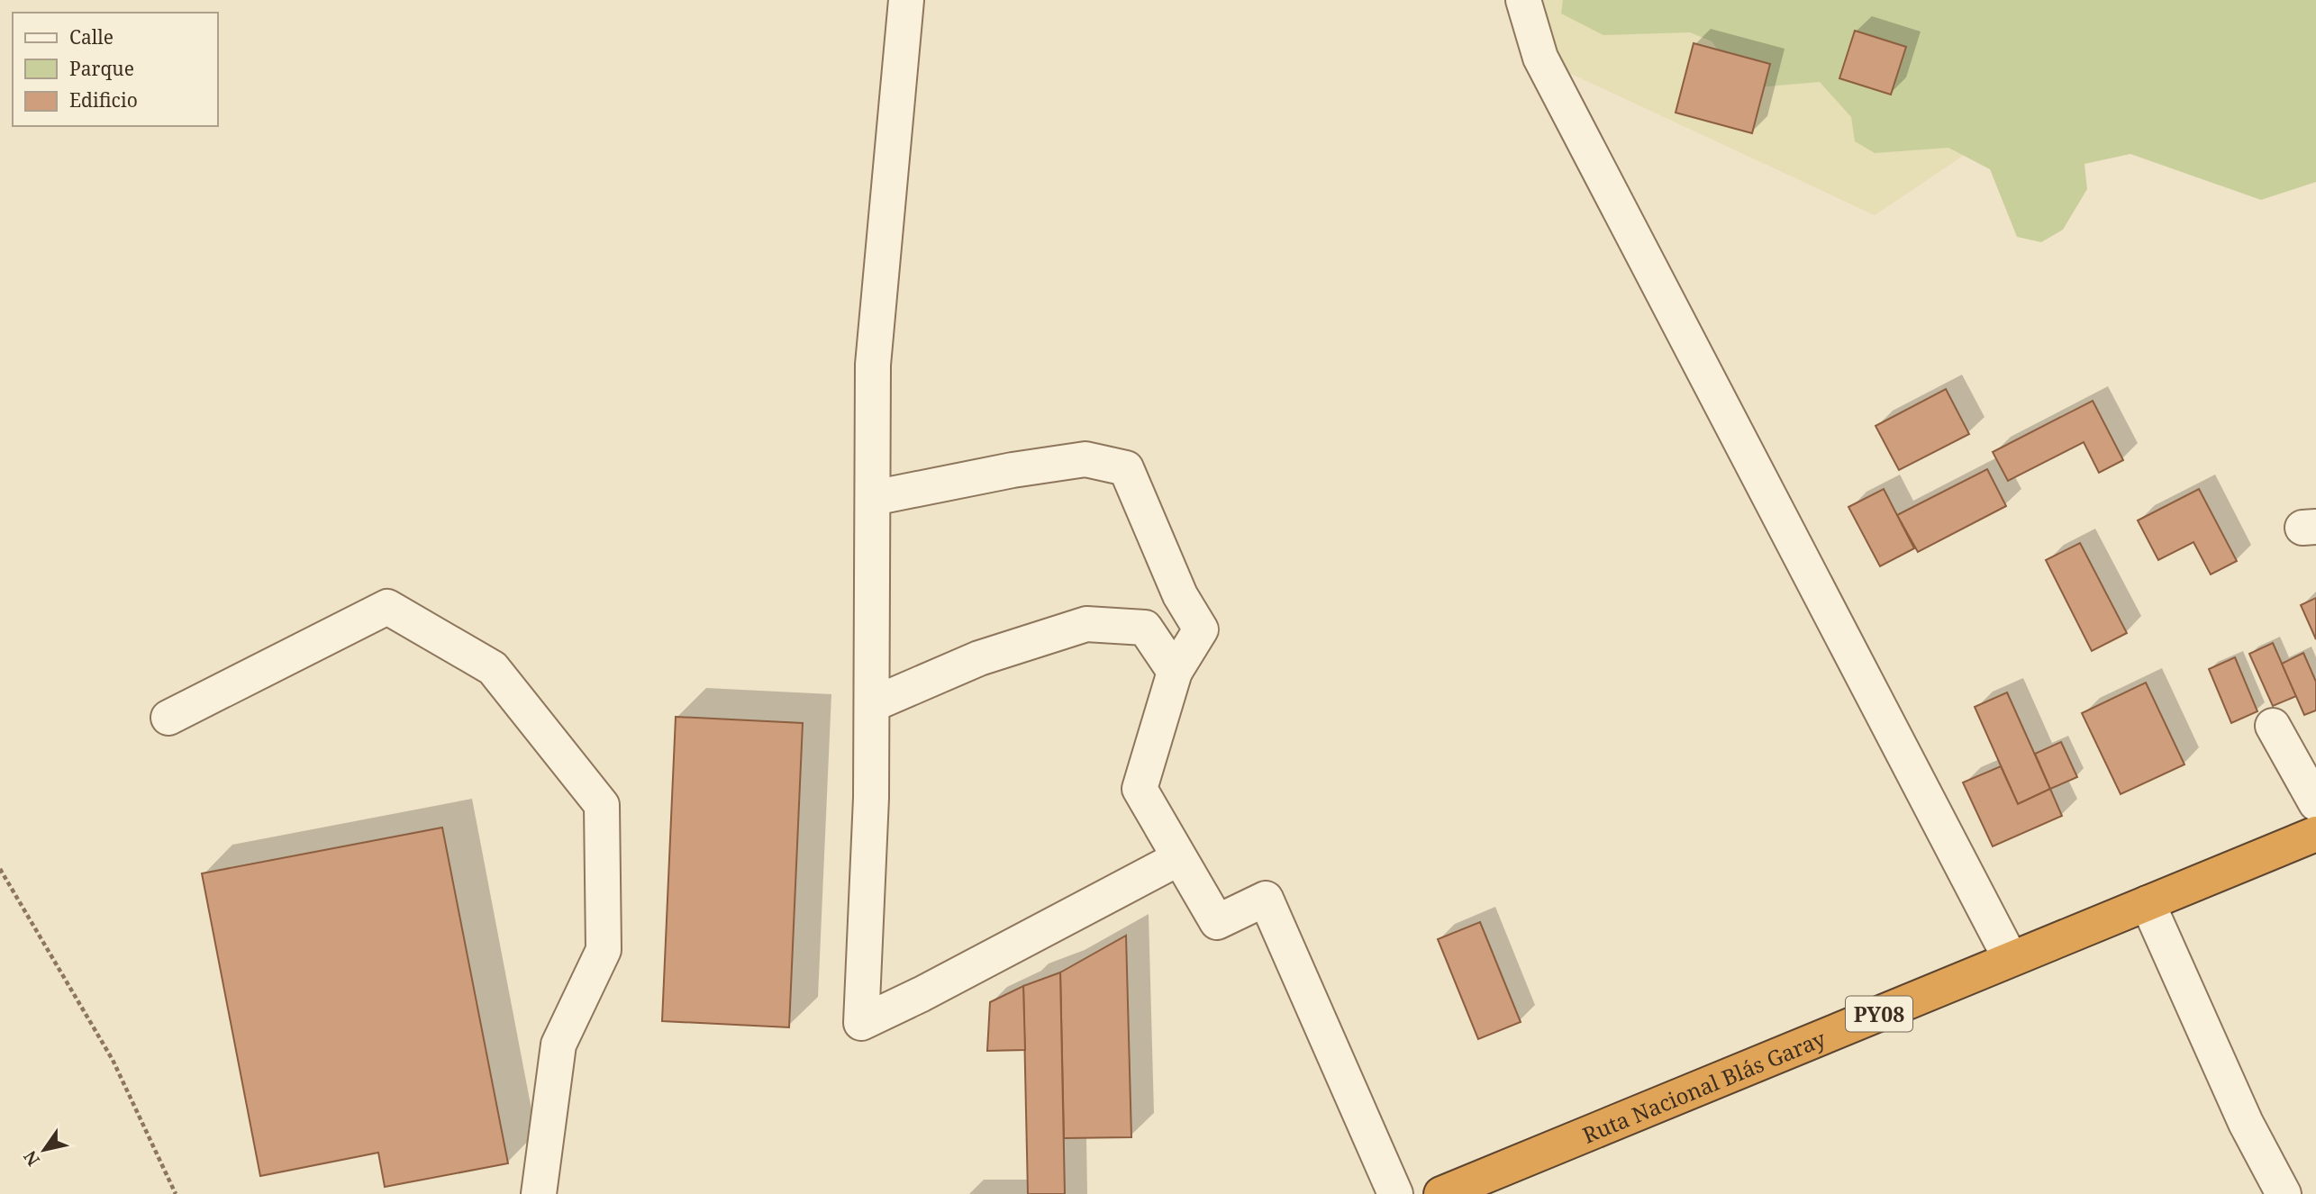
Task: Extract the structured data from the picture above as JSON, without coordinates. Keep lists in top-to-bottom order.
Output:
{
  "streets": {
    "highway": ["PY08", "Ruta Nacional Blás Garay"]
  },
  "legend": ["Calle", "Parque", "Edificio"],
  "north": "bottom left"
}
